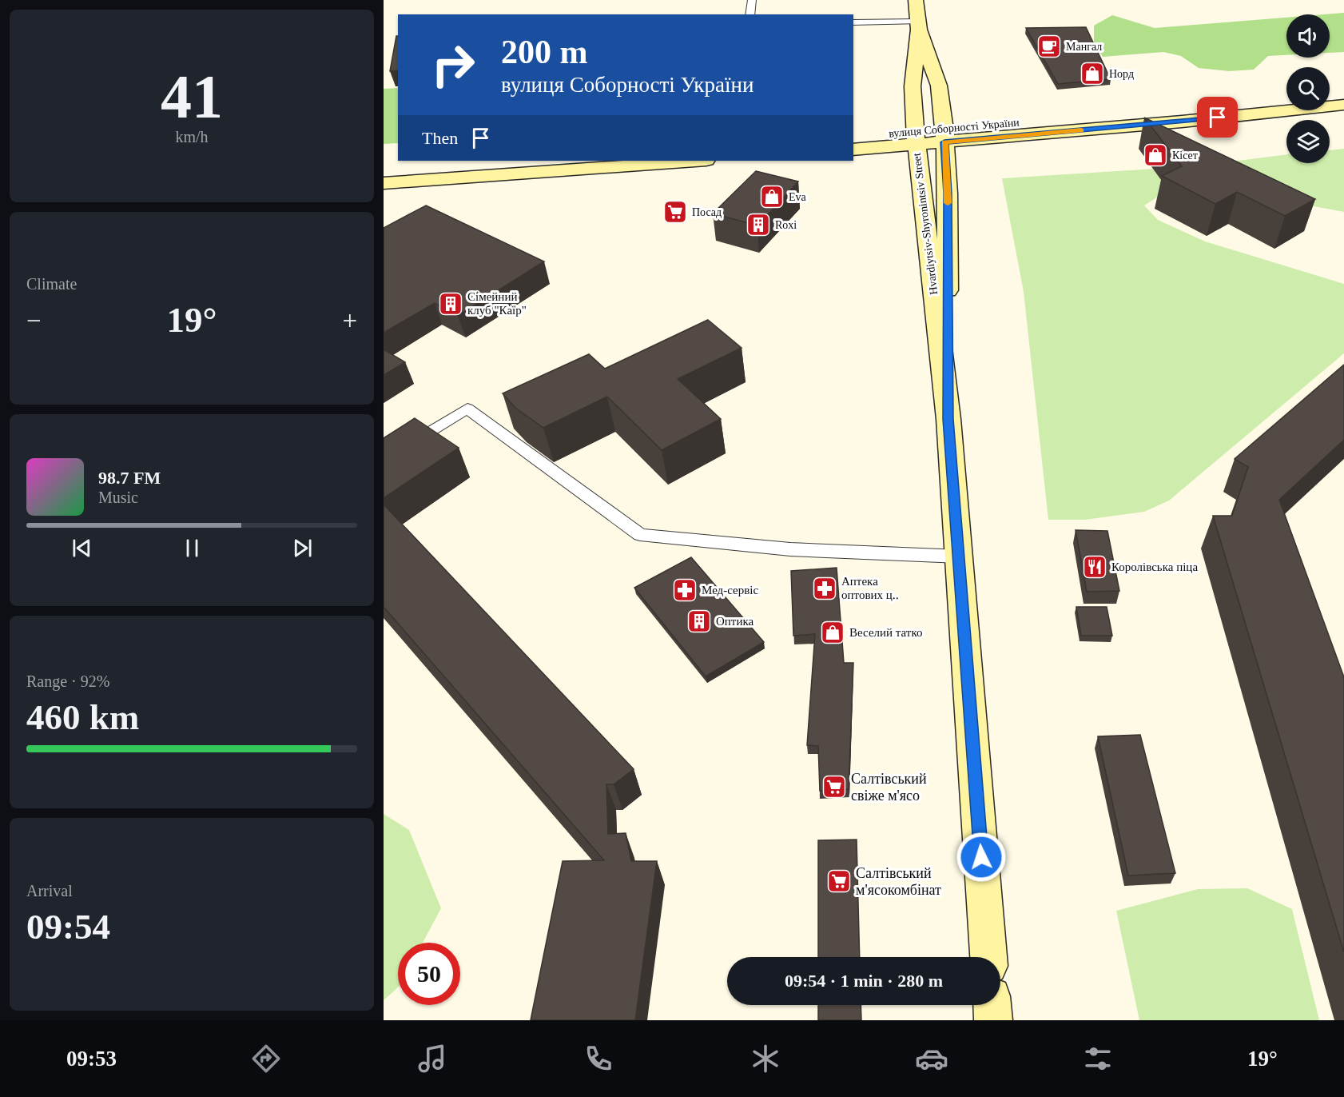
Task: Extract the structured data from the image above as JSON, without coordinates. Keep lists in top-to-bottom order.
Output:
{
  "streets": {
    "main road": ["вулиця Соборності України", "Hvardiytsiv-Shyronintsiv Street"]
  },
  "crossings": [
    ["вулиця Соборності України", "Hvardiytsiv-Shyronintsiv Street"]
  ],
  "places": {
    "cafe": ["Мангал"],
    "shop": [
      "Норд",
      "Кісет",
      "Eva",
      "Веселий татко"
    ],
    "supermarket": ["Посад", "Салтівський свіже м'ясо", "Салтівський м'ясокомбінат"],
    "building": ["Roxi", "Сімейний клуб \"Каїр\"", "Оптика"],
    "restaurant": ["Королівська піца"],
    "pharmacy": ["Аптека оптових ц‥", "Мед-сервіс"]
  },
  "page": {
    "tile": [
      ["41", "km/h"],
      "Climate",
      ["Range · 92%", "460 km"],
      ["Arrival", "09:54"]
    ],
    "turn": ["200 m", "вулиця Соборності України"],
    "then": "Then",
    "heat": ["−", "19°", "+"],
    "song": ["98.7 FM", "Music"],
    "limit": "50",
    "trip": "09:54 · 1 min · 280 m",
    "tabs": ["09:53", "19°"]
  }
}
